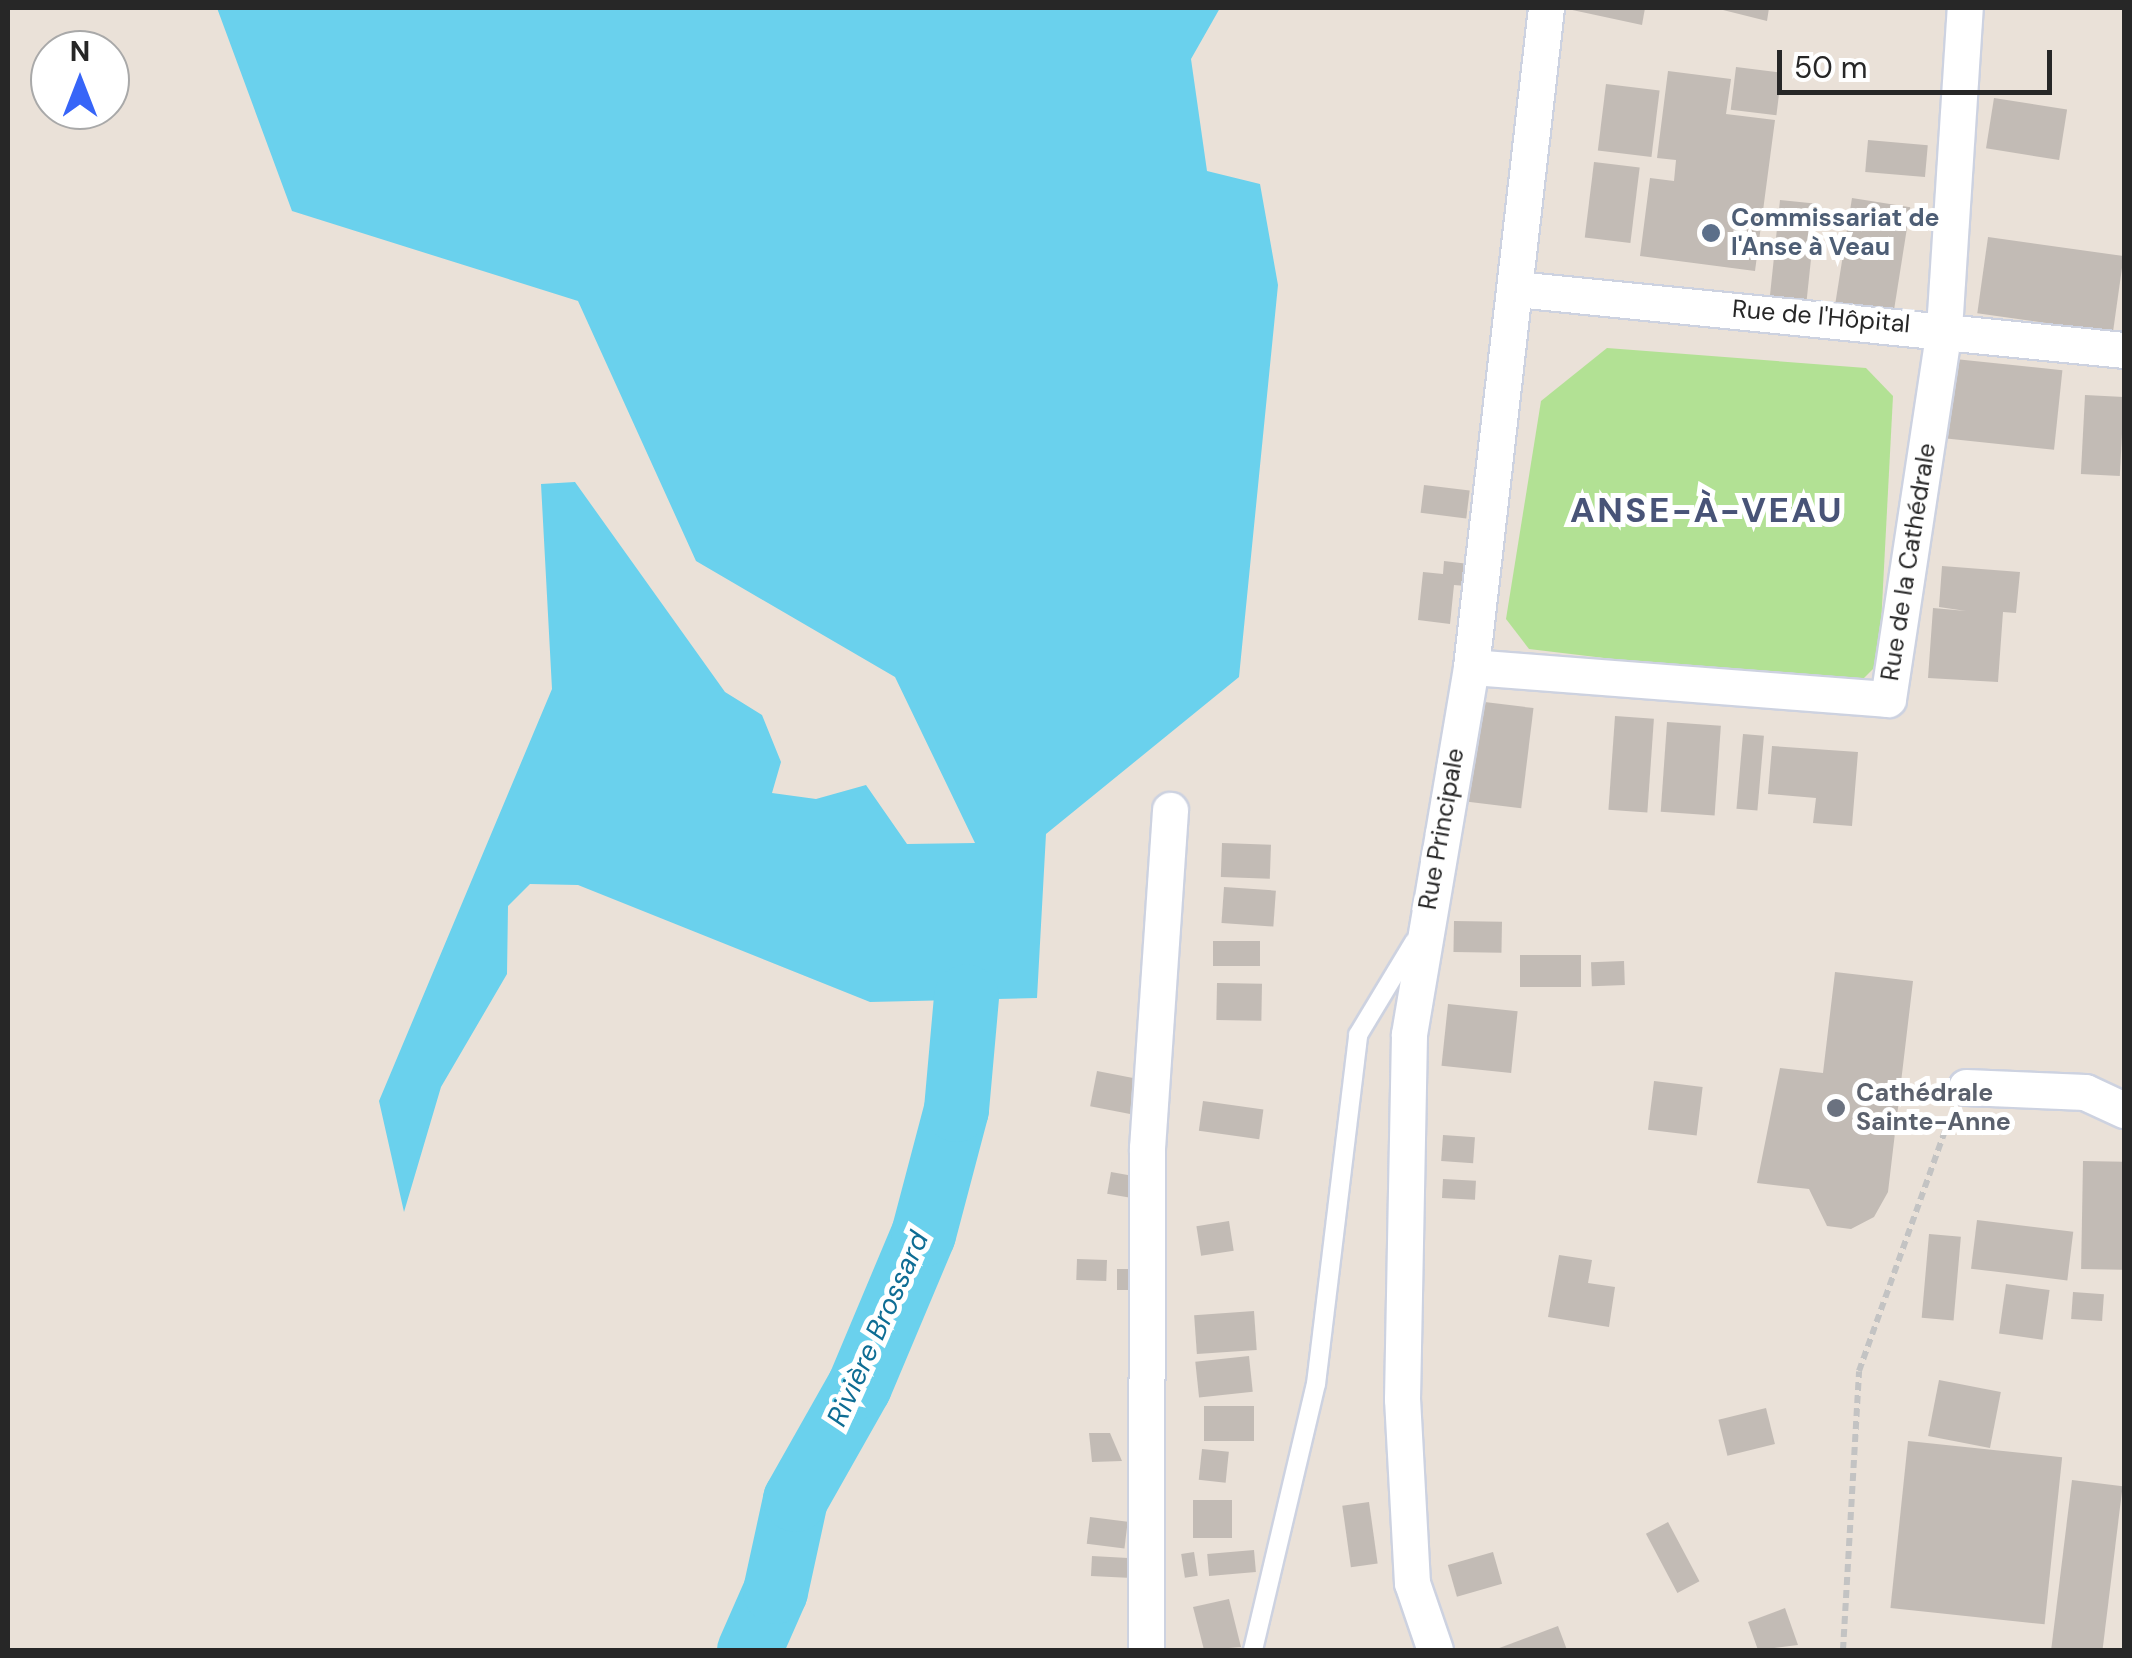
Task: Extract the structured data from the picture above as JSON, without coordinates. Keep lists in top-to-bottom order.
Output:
{
  "streets": {
    "street": ["Rue de l'Hôpital", "Rue de la Cathédrale", "Rue Principale"]
  },
  "crossings": [
    ["Rue de l'Hôpital", "Rue de la Cathédrale"],
    ["Rue de l'Hôpital", "Rue Principale"],
    ["Rue de la Cathédrale", "Rue Principale"]
  ],
  "districts": ["ANSE-À-VEAU"],
  "water": ["Rivière Brossard"],
  "places": ["Commissariat de l'Anse à Veau", "Cathédrale Sainte-Anne"],
  "scale_bar": "50 m",
  "north": "top"
}
